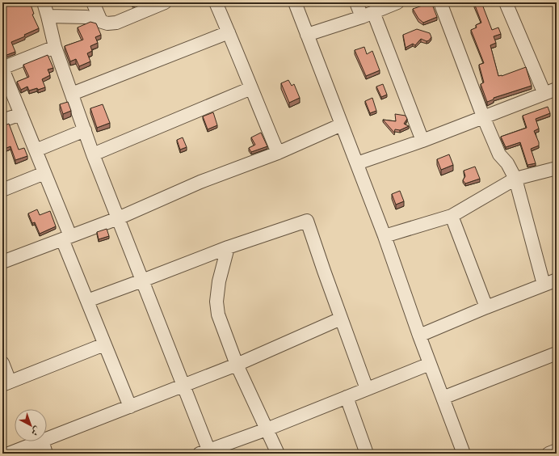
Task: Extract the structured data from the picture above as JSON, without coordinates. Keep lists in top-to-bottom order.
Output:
{
  "north": "bottom right"
}
